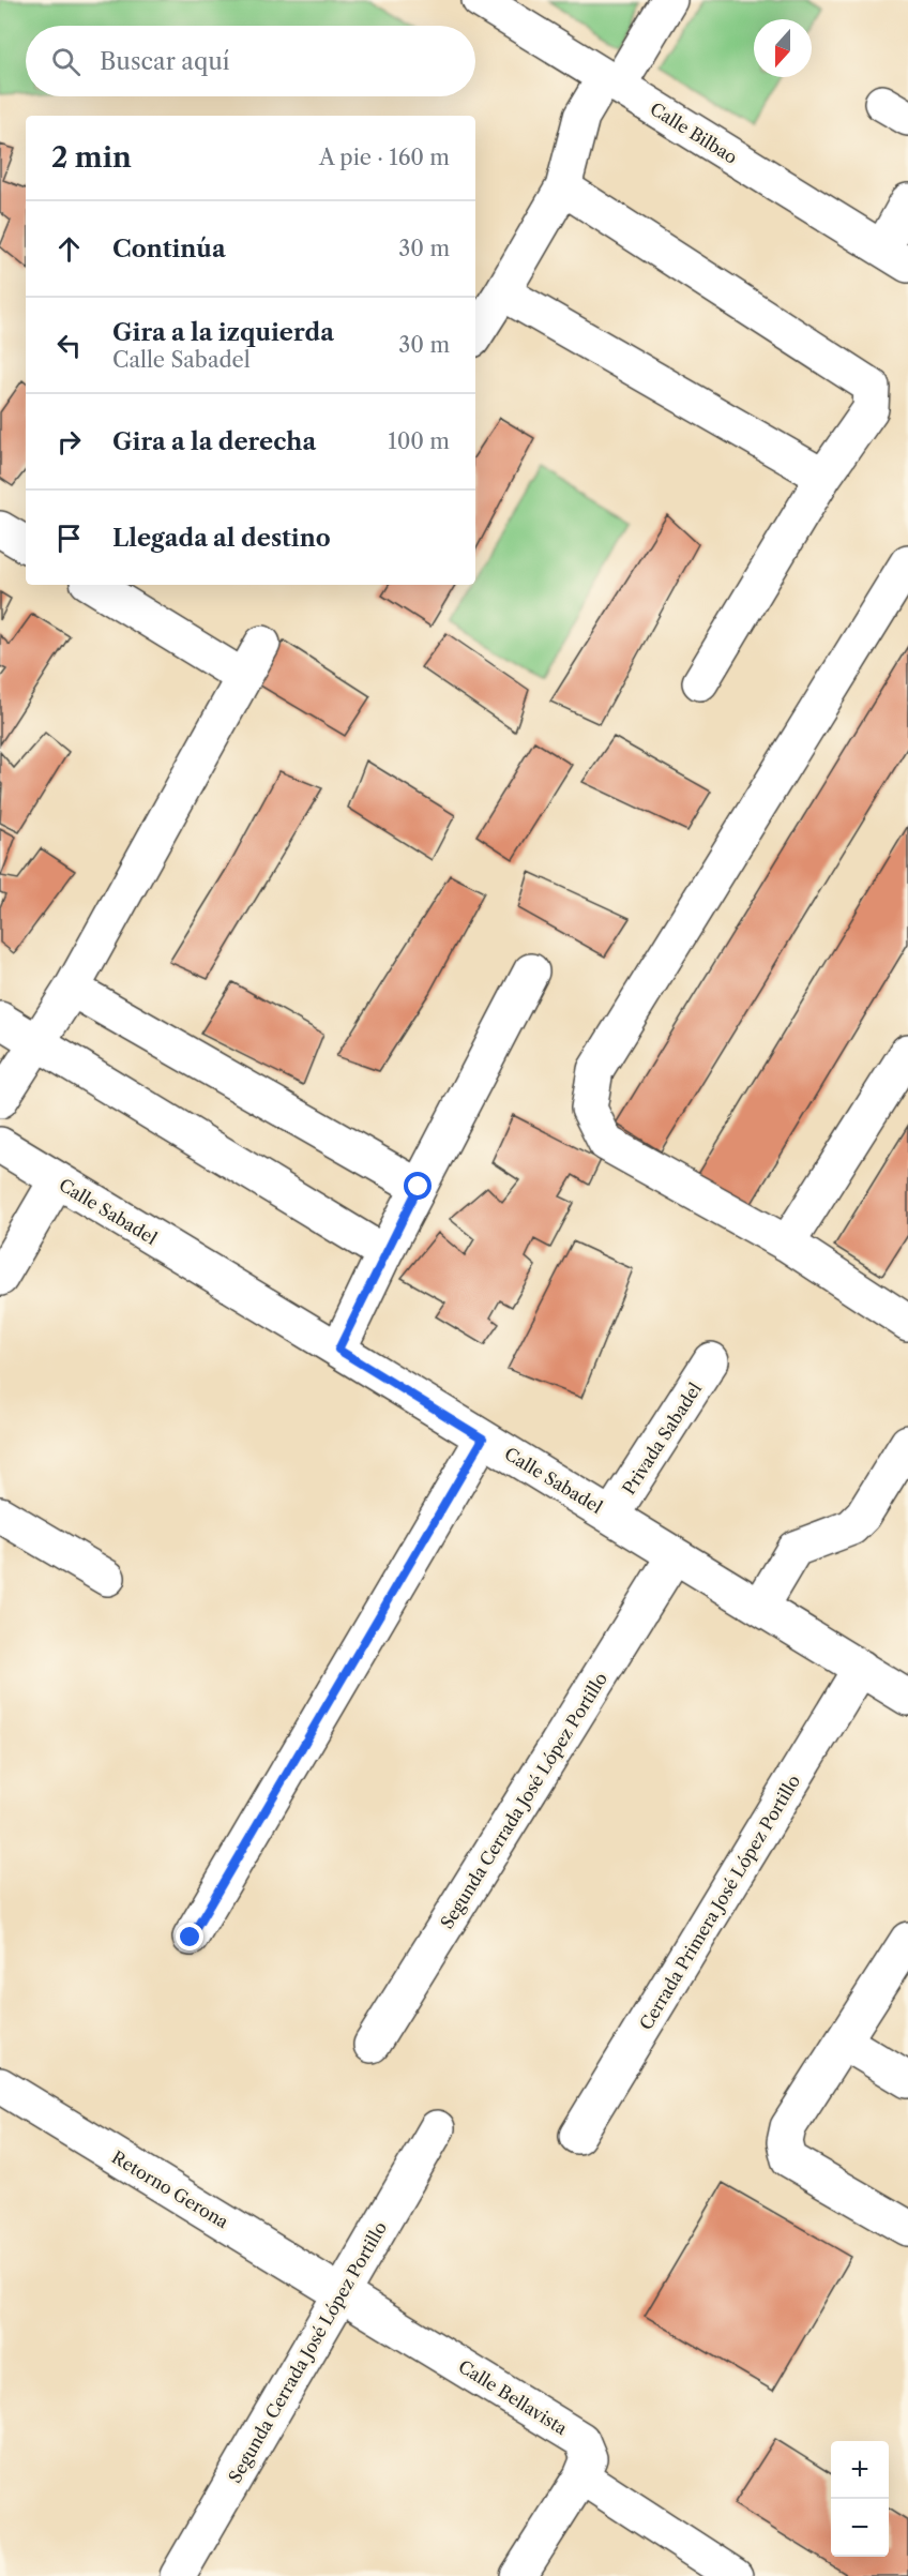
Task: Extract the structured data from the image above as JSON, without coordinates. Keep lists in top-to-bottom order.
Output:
{
  "streets": {
    "street": [
      "Calle Bilbao",
      "Calle Sabadel",
      "Privada Sabadel",
      "Segunda Cerrada José López Portillo",
      "Cerrada Primera José López Portillo",
      "Retorno Gerona",
      "Calle Bellavista"
    ]
  },
  "crossings": [
    ["Calle Sabadel", "Privada Sabadel"],
    ["Calle Sabadel", "Segunda Cerrada José López Portillo"],
    ["Calle Sabadel", "Cerrada Primera José López Portillo"],
    ["Segunda Cerrada José López Portillo", "Retorno Gerona"],
    ["Segunda Cerrada José López Portillo", "Calle Bellavista"],
    ["Retorno Gerona", "Calle Bellavista"]
  ],
  "north": "bottom",
  "page": {
    "search": "Buscar aquí",
    "heading": ["2 min", "A pie · 160 m"],
    "list": [
      ["Continúa", "30 m"],
      ["Gira a la izquierda", "Calle Sabadel", "30 m"],
      ["Gira a la derecha", "100 m"],
      "Llegada al destino"
    ],
    "map_buttons": ["+", "−"]
  }
}
